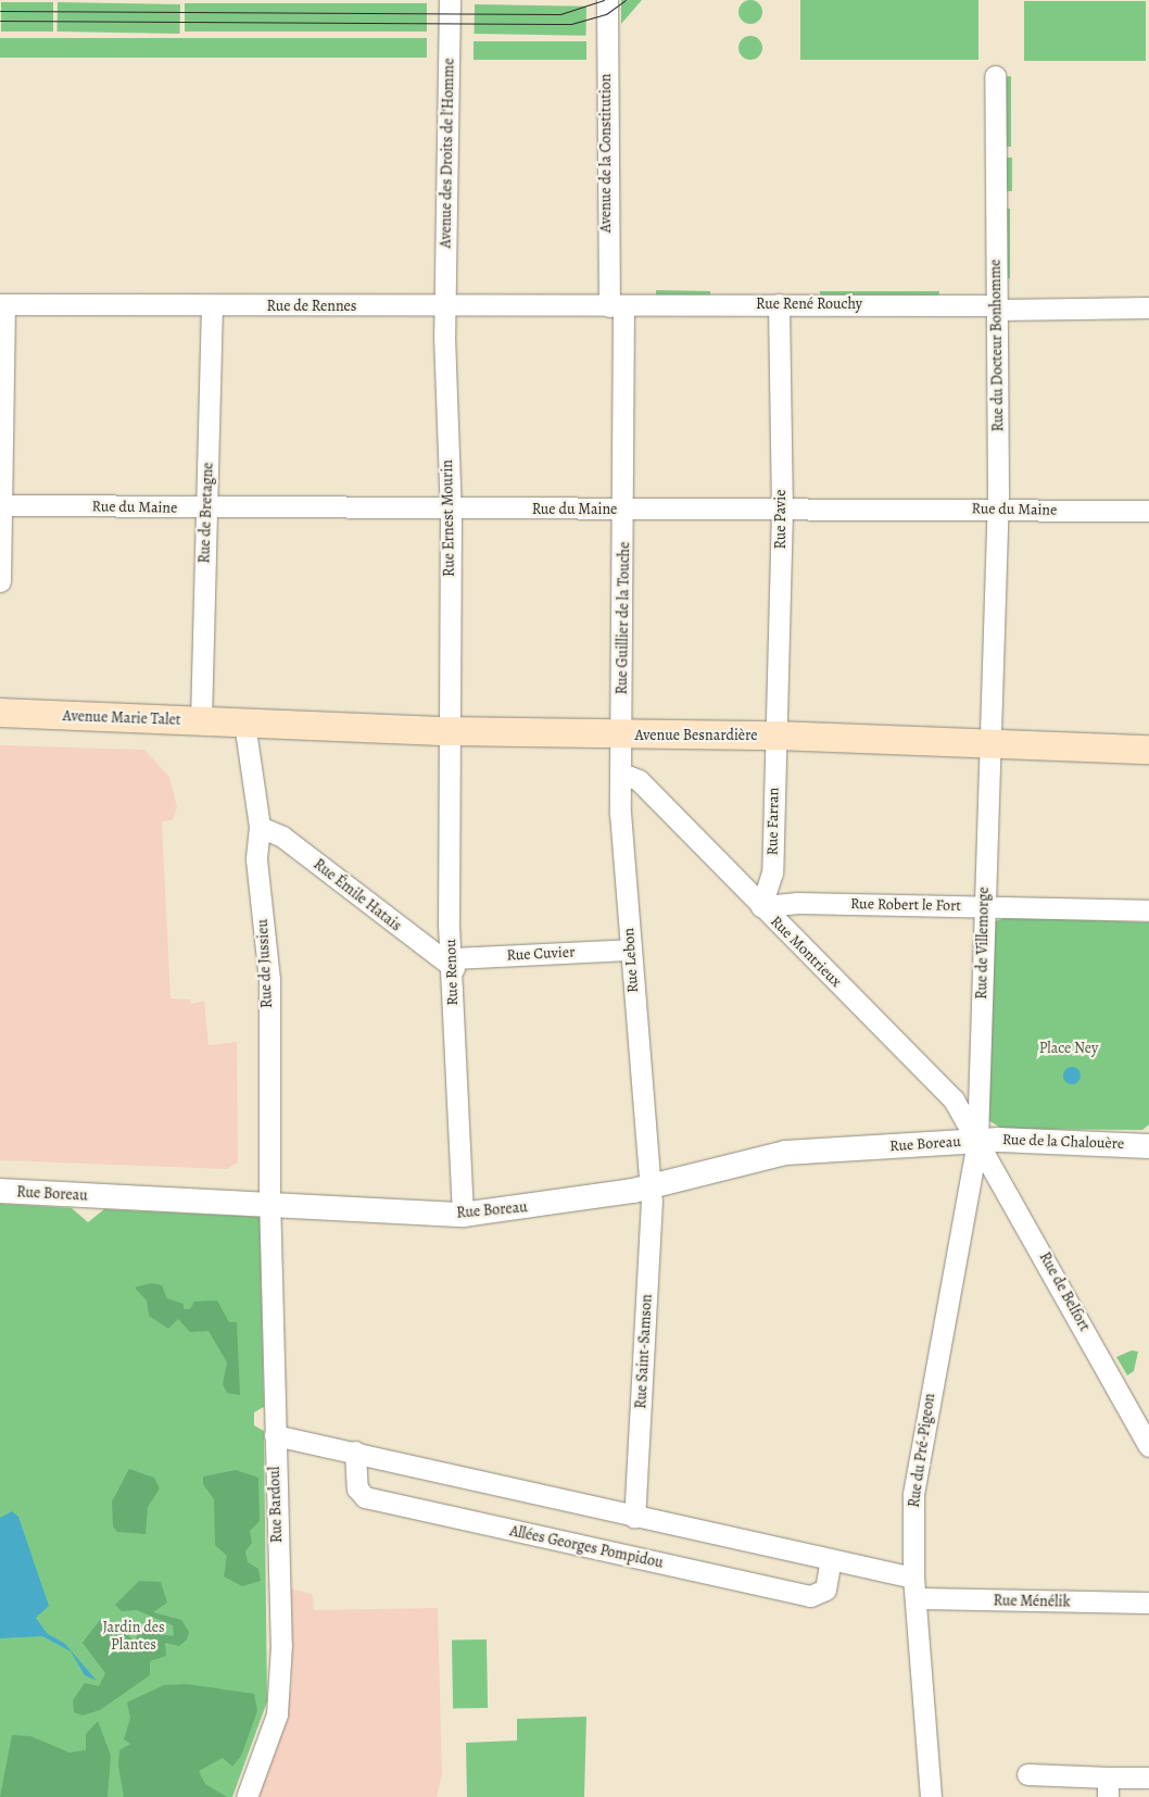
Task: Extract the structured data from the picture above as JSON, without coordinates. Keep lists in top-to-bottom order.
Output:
{
  "streets": {
    "main road": ["Avenue Marie Talet", "Avenue Besnardière"],
    "street": [
      "Avenue des Droits de l'Homme",
      "Avenue de la Constitution",
      "Rue René Rouchy",
      "Rue de Rennes",
      "Rue du Docteur Bonhomme",
      "Rue du Maine",
      "Rue de Bretagne",
      "Rue Ernest Mourin",
      "Rue Pavie",
      "Rue Guillier de la Touche",
      "Rue Farran",
      "Rue Émile Hatais",
      "Rue Robert le Fort",
      "Rue de Villemorge",
      "Rue Montrieux",
      "Rue Cuvier",
      "Rue Lebon",
      "Rue de Jussieu",
      "Rue Renou",
      "Rue de la Chalouère",
      "Rue Boreau",
      "Rue de Belfort",
      "Rue Saint-Samson",
      "Rue du Pré-Pigeon",
      "Rue Bardoul",
      "Allées Georges Pompidou",
      "Rue Ménélik"
    ]
  },
  "crossings": [
    ["Avenue des Droits de l'Homme", "Rue de Rennes"],
    ["Avenue des Droits de l'Homme", "Rue Ernest Mourin"],
    ["Avenue de la Constitution", "Rue René Rouchy"],
    ["Avenue de la Constitution", "Rue de Rennes"],
    ["Avenue de la Constitution", "Rue Guillier de la Touche"],
    ["Rue René Rouchy", "Rue de Rennes"],
    ["Rue René Rouchy", "Rue du Docteur Bonhomme"],
    ["Rue René Rouchy", "Rue Pavie"],
    ["Rue René Rouchy", "Rue Guillier de la Touche"],
    ["Rue de Rennes", "Rue de Bretagne"],
    ["Rue de Rennes", "Rue Ernest Mourin"],
    ["Rue de Rennes", "Rue Guillier de la Touche"],
    ["Rue du Docteur Bonhomme", "Rue du Maine"],
    ["Rue du Docteur Bonhomme", "Avenue Besnardière"],
    ["Rue du Docteur Bonhomme", "Rue de Villemorge"],
    ["Rue du Maine", "Rue de Bretagne"],
    ["Rue du Maine", "Rue Ernest Mourin"],
    ["Rue du Maine", "Rue Pavie"],
    ["Rue du Maine", "Rue Guillier de la Touche"],
    ["Rue de Bretagne", "Avenue Marie Talet"],
    ["Rue Ernest Mourin", "Avenue Besnardière"],
    ["Rue Ernest Mourin", "Rue Renou"],
    ["Rue Pavie", "Avenue Besnardière"],
    ["Rue Pavie", "Rue Farran"],
    ["Rue Guillier de la Touche", "Avenue Besnardière"],
    ["Rue Guillier de la Touche", "Rue Lebon"],
    ["Avenue Marie Talet", "Avenue Besnardière"],
    ["Avenue Marie Talet", "Rue de Jussieu"],
    ["Avenue Besnardière", "Rue Farran"],
    ["Avenue Besnardière", "Rue de Villemorge"],
    ["Avenue Besnardière", "Rue Lebon"],
    ["Avenue Besnardière", "Rue de Jussieu"],
    ["Avenue Besnardière", "Rue Renou"],
    ["Rue Farran", "Rue Robert le Fort"],
    ["Rue Farran", "Rue Montrieux"],
    ["Rue Émile Hatais", "Rue Cuvier"],
    ["Rue Émile Hatais", "Rue de Jussieu"],
    ["Rue Émile Hatais", "Rue Renou"],
    ["Rue Robert le Fort", "Rue de Villemorge"],
    ["Rue Robert le Fort", "Rue Montrieux"],
    ["Rue de Villemorge", "Rue Montrieux"],
    ["Rue de Villemorge", "Rue de la Chalouère"],
    ["Rue de Villemorge", "Rue Boreau"],
    ["Rue de Villemorge", "Rue de Belfort"],
    ["Rue de Villemorge", "Rue du Pré-Pigeon"],
    ["Rue Montrieux", "Rue Lebon"],
    ["Rue Montrieux", "Rue de la Chalouère"],
    ["Rue Montrieux", "Rue Boreau"],
    ["Rue Montrieux", "Rue de Belfort"],
    ["Rue Montrieux", "Rue du Pré-Pigeon"],
    ["Rue Cuvier", "Rue Lebon"],
    ["Rue Cuvier", "Rue Renou"],
    ["Rue Lebon", "Rue Boreau"],
    ["Rue Lebon", "Rue Saint-Samson"],
    ["Rue de Jussieu", "Rue Boreau"],
    ["Rue de Jussieu", "Rue Bardoul"],
    ["Rue Renou", "Rue Boreau"],
    ["Rue de la Chalouère", "Rue Boreau"],
    ["Rue de la Chalouère", "Rue de Belfort"],
    ["Rue de la Chalouère", "Rue du Pré-Pigeon"],
    ["Rue Boreau", "Rue de Belfort"],
    ["Rue Boreau", "Rue Saint-Samson"],
    ["Rue Boreau", "Rue du Pré-Pigeon"],
    ["Rue Boreau", "Rue Bardoul"],
    ["Rue de Belfort", "Rue du Pré-Pigeon"],
    ["Rue du Pré-Pigeon", "Rue Ménélik"]
  ],
  "parks": ["Place Ney", "Jardin des Plantes"]
}
